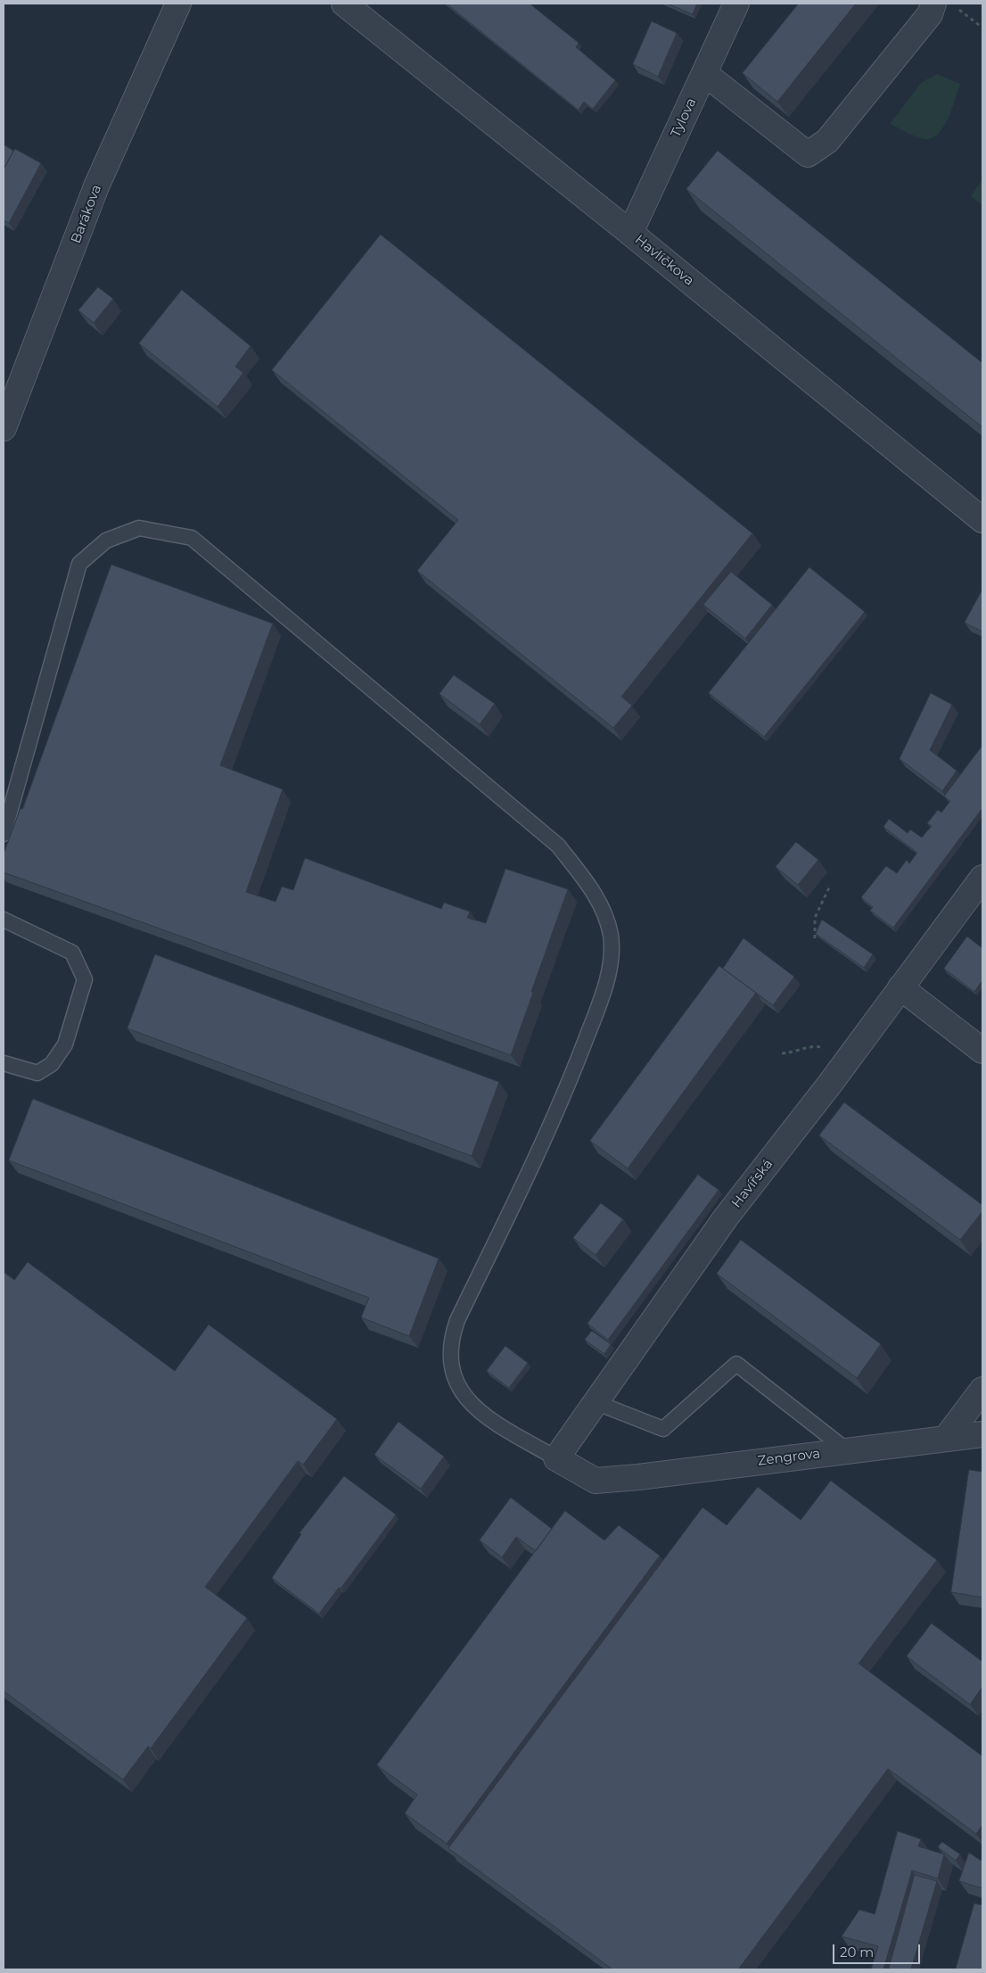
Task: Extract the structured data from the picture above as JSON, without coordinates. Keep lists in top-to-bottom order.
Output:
{
  "streets": {
    "street": [
      "Tylova",
      "Barákova",
      "Havlíčkova",
      "Havířská",
      "Zengrova"
    ]
  },
  "crossings": [
    ["Tylova", "Havlíčkova"],
    ["Havířská", "Zengrova"]
  ],
  "scale_bar": "20 m"
}
